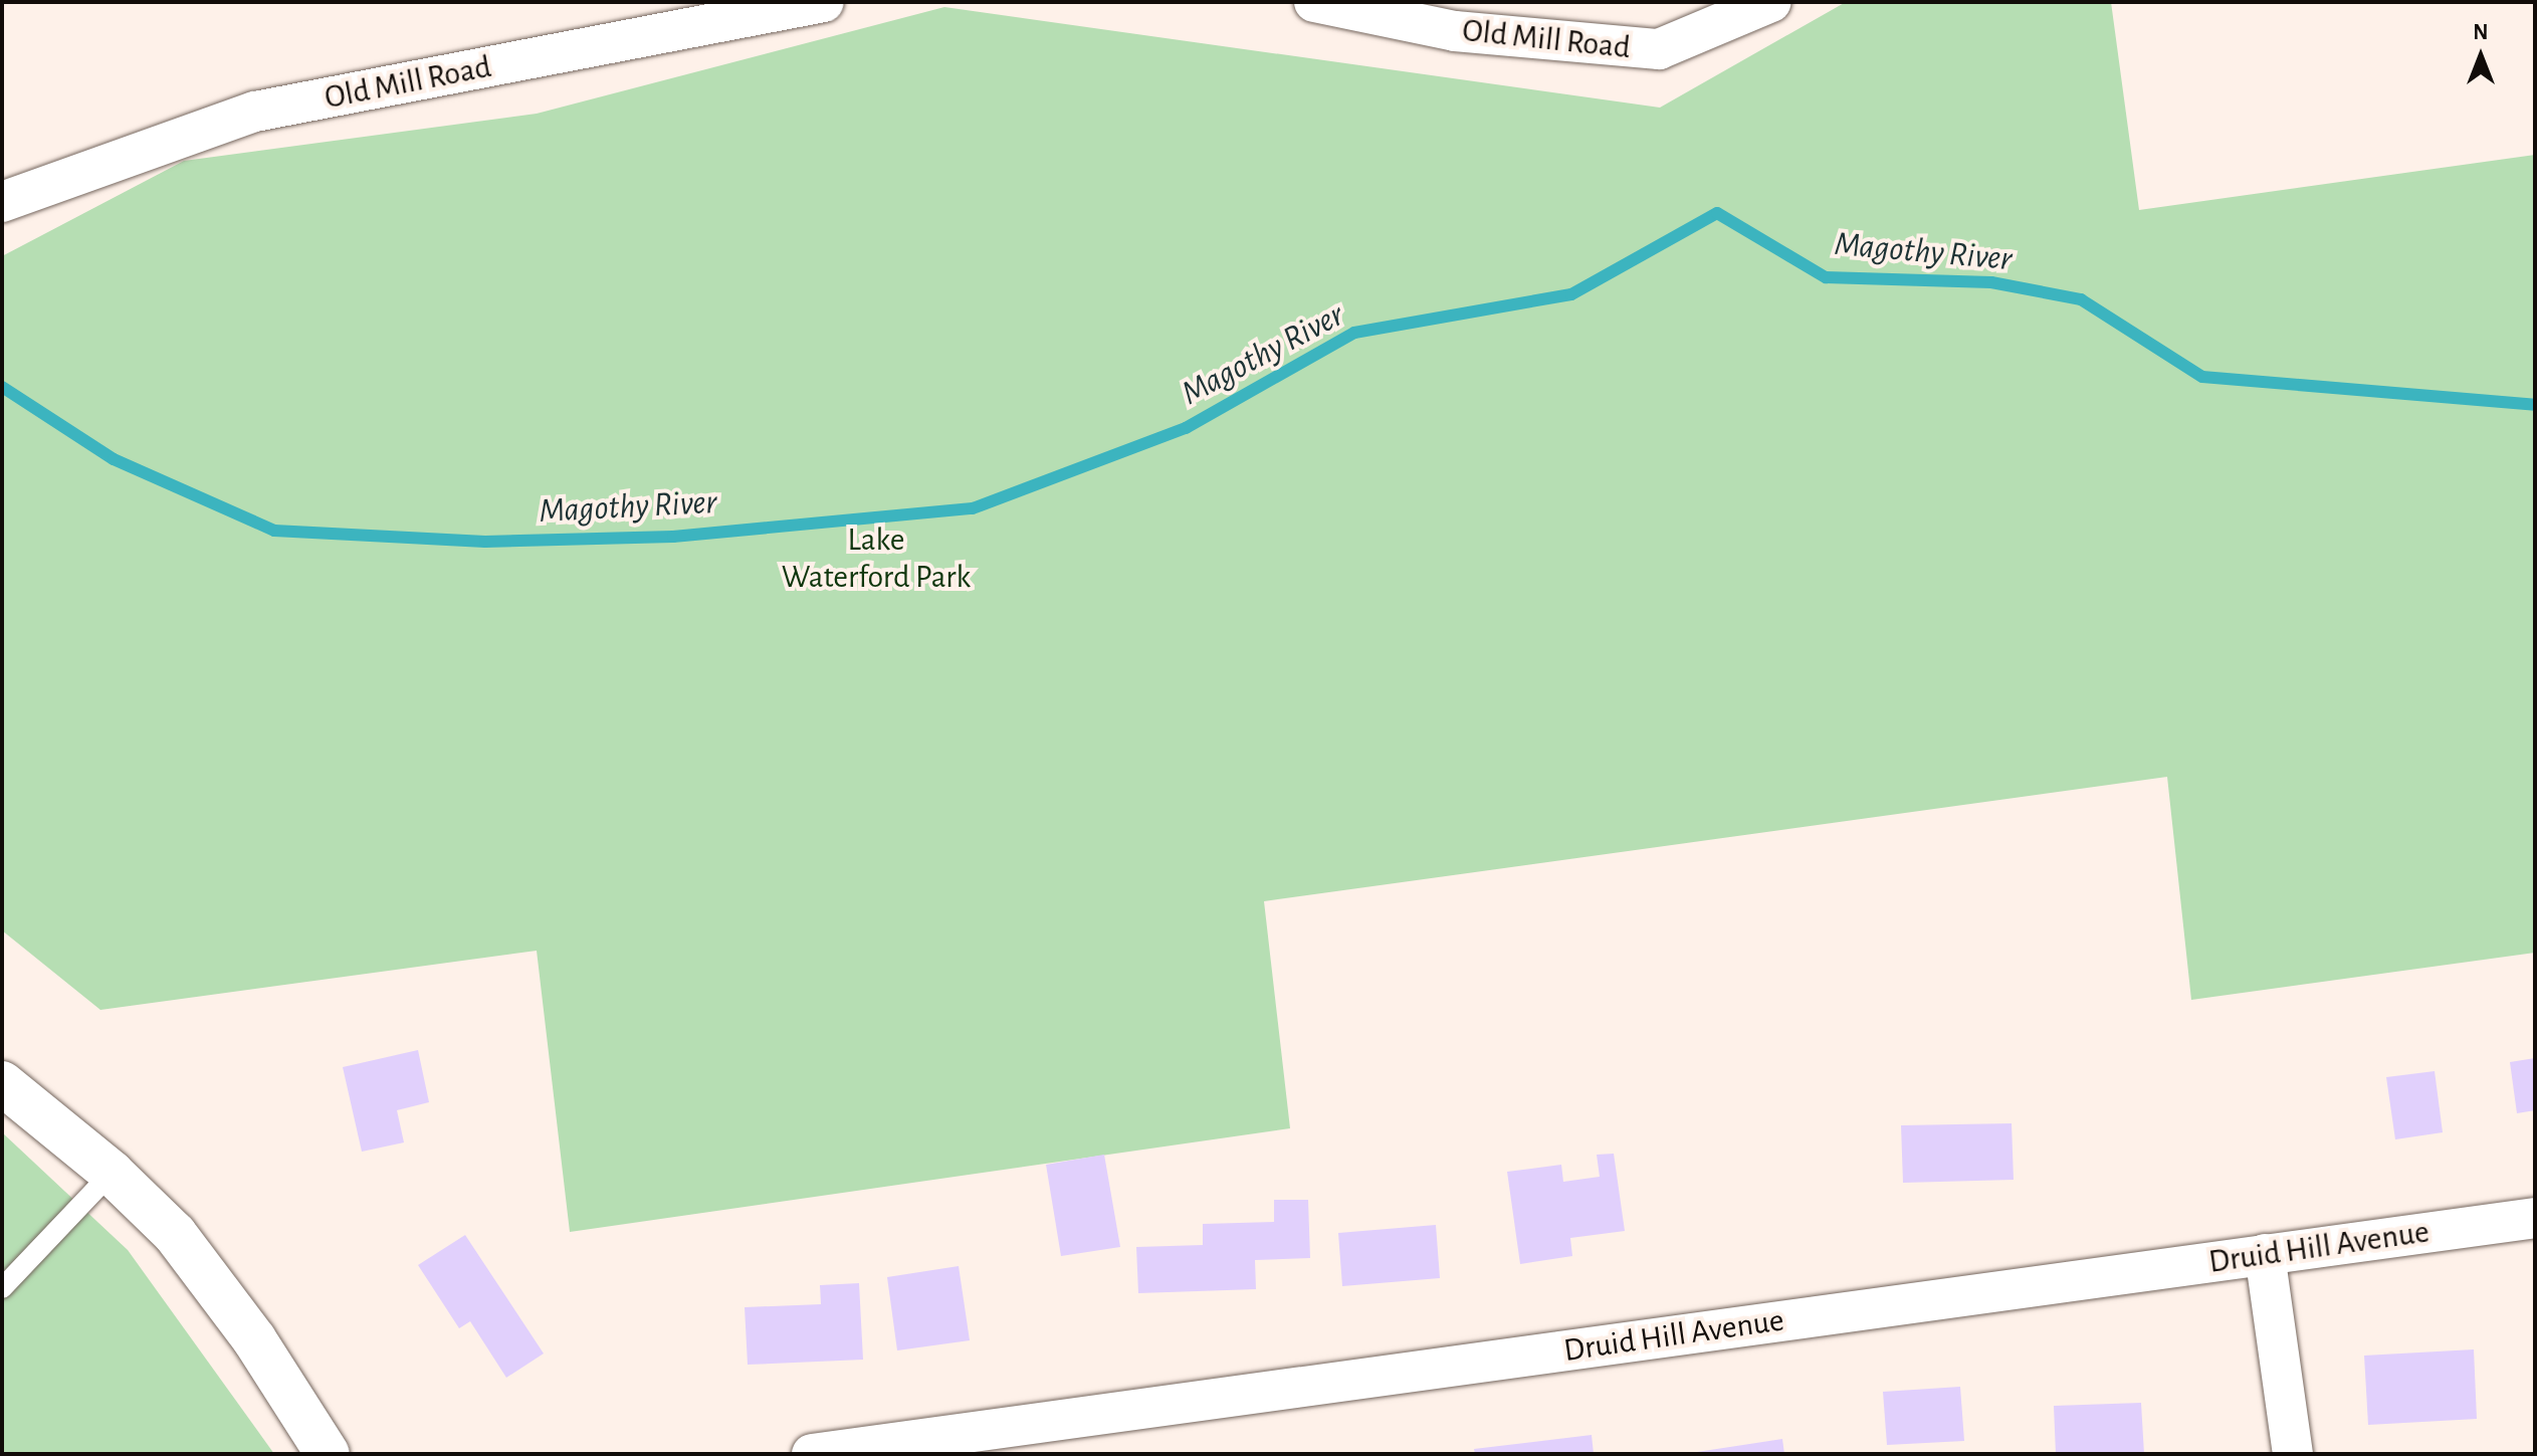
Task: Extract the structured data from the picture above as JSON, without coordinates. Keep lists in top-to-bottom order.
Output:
{
  "streets": {
    "street": ["Old Mill Road", "Druid Hill Avenue"]
  },
  "water": ["Magothy River"],
  "parks": ["Lake Waterford Park"],
  "north": "top"
}
